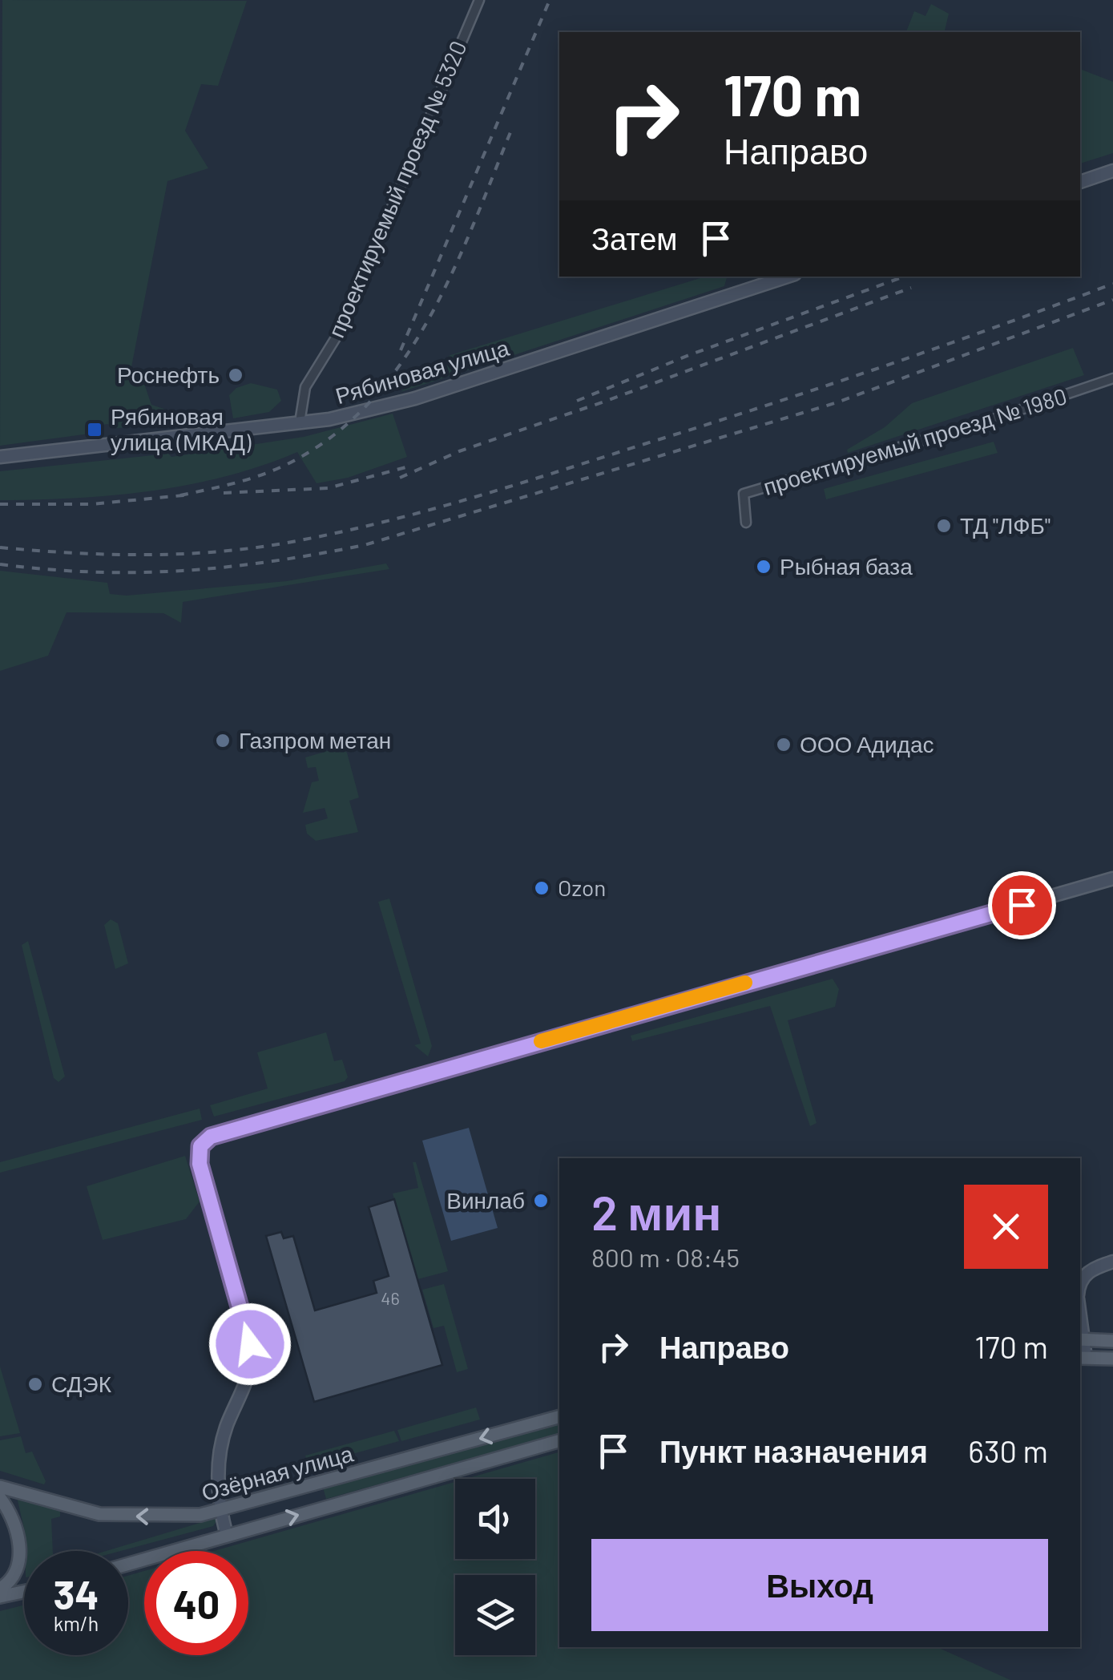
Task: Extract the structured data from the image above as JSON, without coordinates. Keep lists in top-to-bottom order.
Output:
{
  "streets": {
    "main road": ["Озёрная улица"],
    "street": ["проектируемый проезд № 5320", "Рябиновая улица", "проектируемый проезд № 1980"]
  },
  "crossings": [
    ["проектируемый проезд № 5320", "Рябиновая улица"]
  ],
  "places": {
    "other": [
      "Роснефть",
      "ТД \"ЛФБ\"",
      "Рыбная база",
      "Газпром метан",
      "ООО Адидас",
      "Ozon",
      "Винлаб",
      "СДЭК"
    ],
    "transit": ["Рябиновая улица (МКАД)"]
  },
  "house_numbers": ["46"],
  "page": {
    "turn": ["170 m", "Направо"],
    "then": "Затем",
    "heading": ["2 мин", "800 m · 08:45"],
    "list": [
      {
        "name": "Направо",
        "value": "170 m"
      },
      {
        "name": "Пункт назначения",
        "value": "630 m"
      }
    ],
    "buttons": "Выход",
    "speed": "34 km/h",
    "limit": "40"
  }
}
